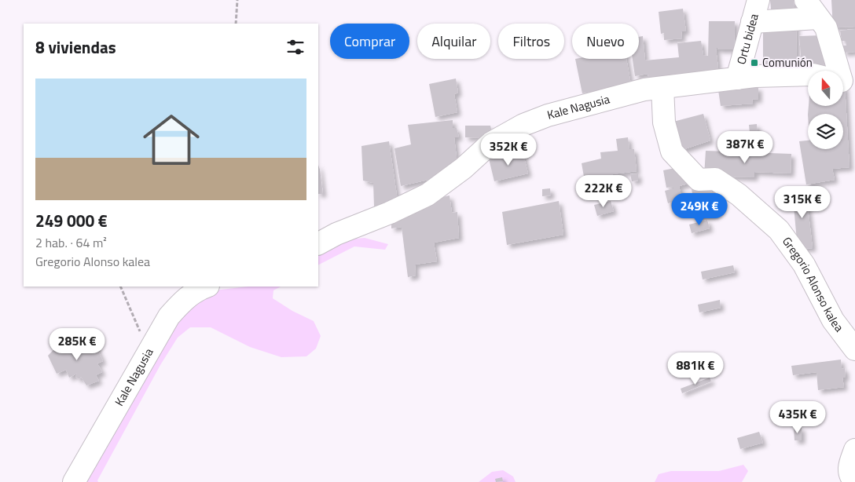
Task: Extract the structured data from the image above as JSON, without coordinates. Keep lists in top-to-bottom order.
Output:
{
  "streets": {
    "street": ["Ortu bidea", "Kale Nagusia", "Gregorio Alonso kalea"]
  },
  "crossings": [
    ["Ortu bidea", "Kale Nagusia"],
    ["Kale Nagusia", "Gregorio Alonso kalea"]
  ],
  "places": {
    "transit": ["Comunión"]
  },
  "north": "top",
  "page": {
    "chip": [
      "Comprar",
      "Alquilar",
      "Filtros",
      "Nuevo"
    ],
    "heading": "8 viviendas",
    "list": [
      {
        "name": "249 000 €",
        "note": "2 hab. · 64 m² · Gregorio Alonso kalea"
      }
    ],
    "price": [
      "387K €",
      "352K €",
      "222K €",
      "315K €",
      "249K €",
      "285K €",
      "881K €",
      "435K €"
    ]
  }
}
